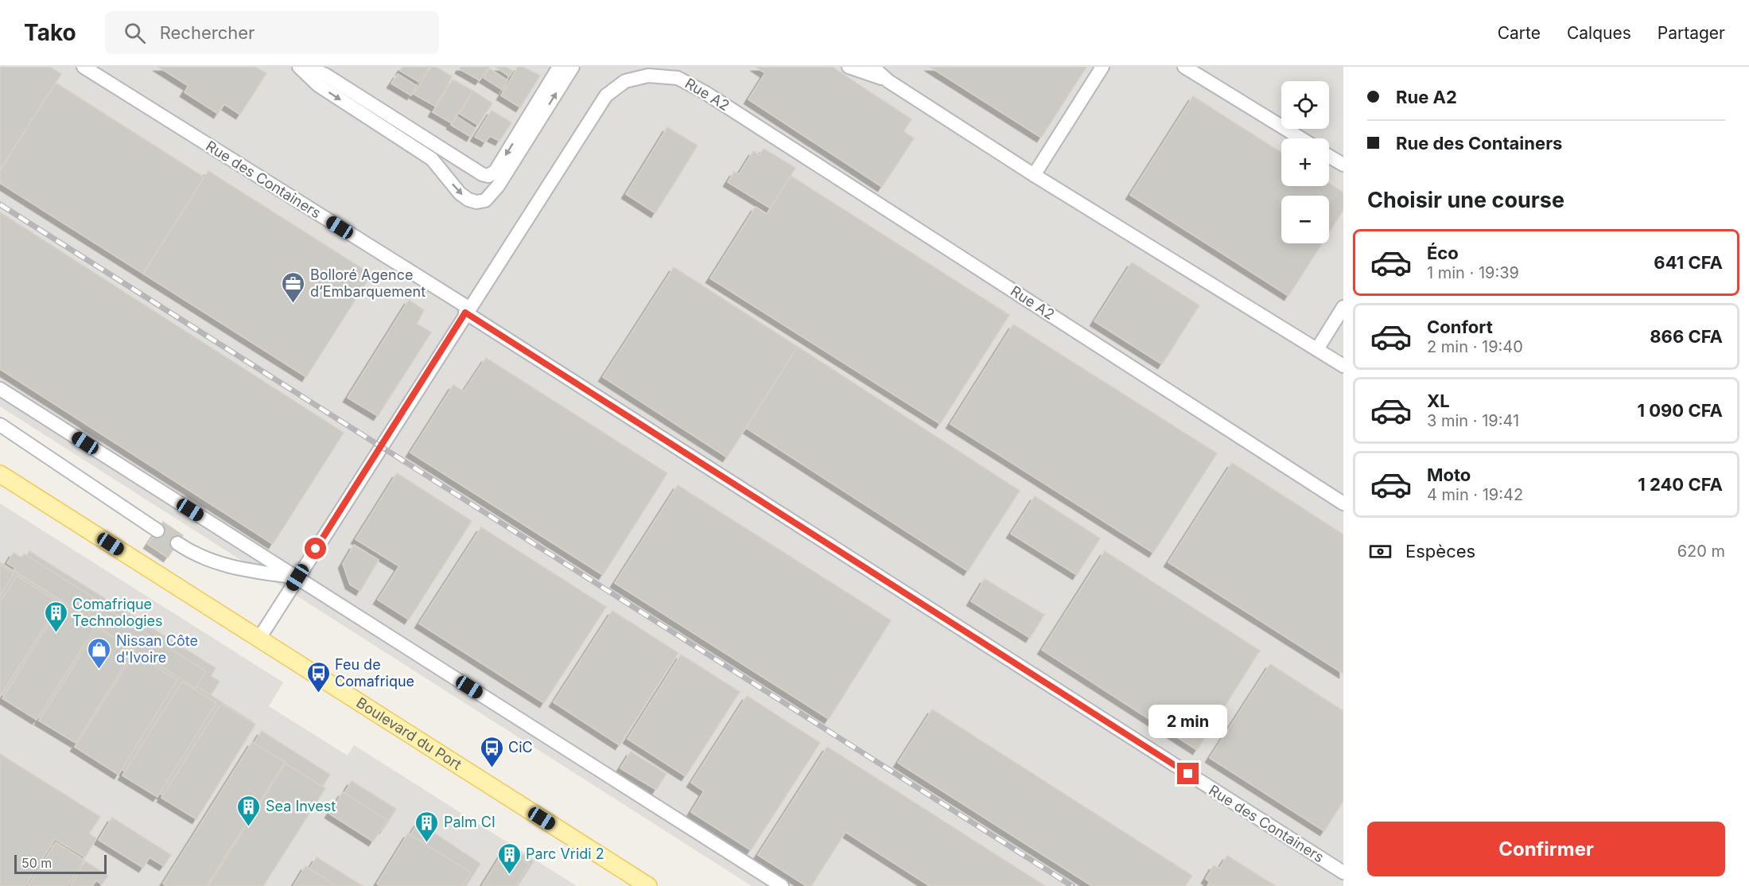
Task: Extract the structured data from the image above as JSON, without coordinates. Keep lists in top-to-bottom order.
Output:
{
  "streets": {
    "main road": ["Boulevard du Port"],
    "street": ["Rue A2", "Rue des Containers"]
  },
  "crossings": [
    ["Rue A2", "Rue des Containers"],
    ["Rue A2", "Boulevard du Port"]
  ],
  "places": {
    "office": ["Bolloré Agence d‘Embarquement"],
    "building": [
      "Comafrique Technologies",
      "Sea Invest",
      "Palm CI",
      "Parc Vridi 2"
    ],
    "shop": ["Nissan Côte d'Ivoire"],
    "bus stop": ["Feu de Comafrique", "CiC"]
  },
  "scale_bar": "50 m",
  "page": {
    "header": "Tako",
    "search": "Rechercher",
    "nav": ["Carte", "Calques", "Partager"],
    "banner": ["Rue A2", "Rue des Containers"],
    "map_buttons": ["+", "−"],
    "heading": "Choisir une course",
    "list": [
      {
        "name": "Éco",
        "note": "1 min · 19:39",
        "value": "641 CFA"
      },
      {
        "name": "Confort",
        "note": "2 min · 19:40",
        "value": "866 CFA"
      },
      {
        "name": "XL",
        "note": "3 min · 19:41",
        "value": "1 090 CFA"
      },
      {
        "name": "Moto",
        "note": "4 min · 19:42",
        "value": "1 240 CFA"
      }
    ],
    "pay": ["Espèces", "620 m"],
    "bubble": "2 min",
    "buttons": "Confirmer",
    "scale": "50 m"
  }
}
